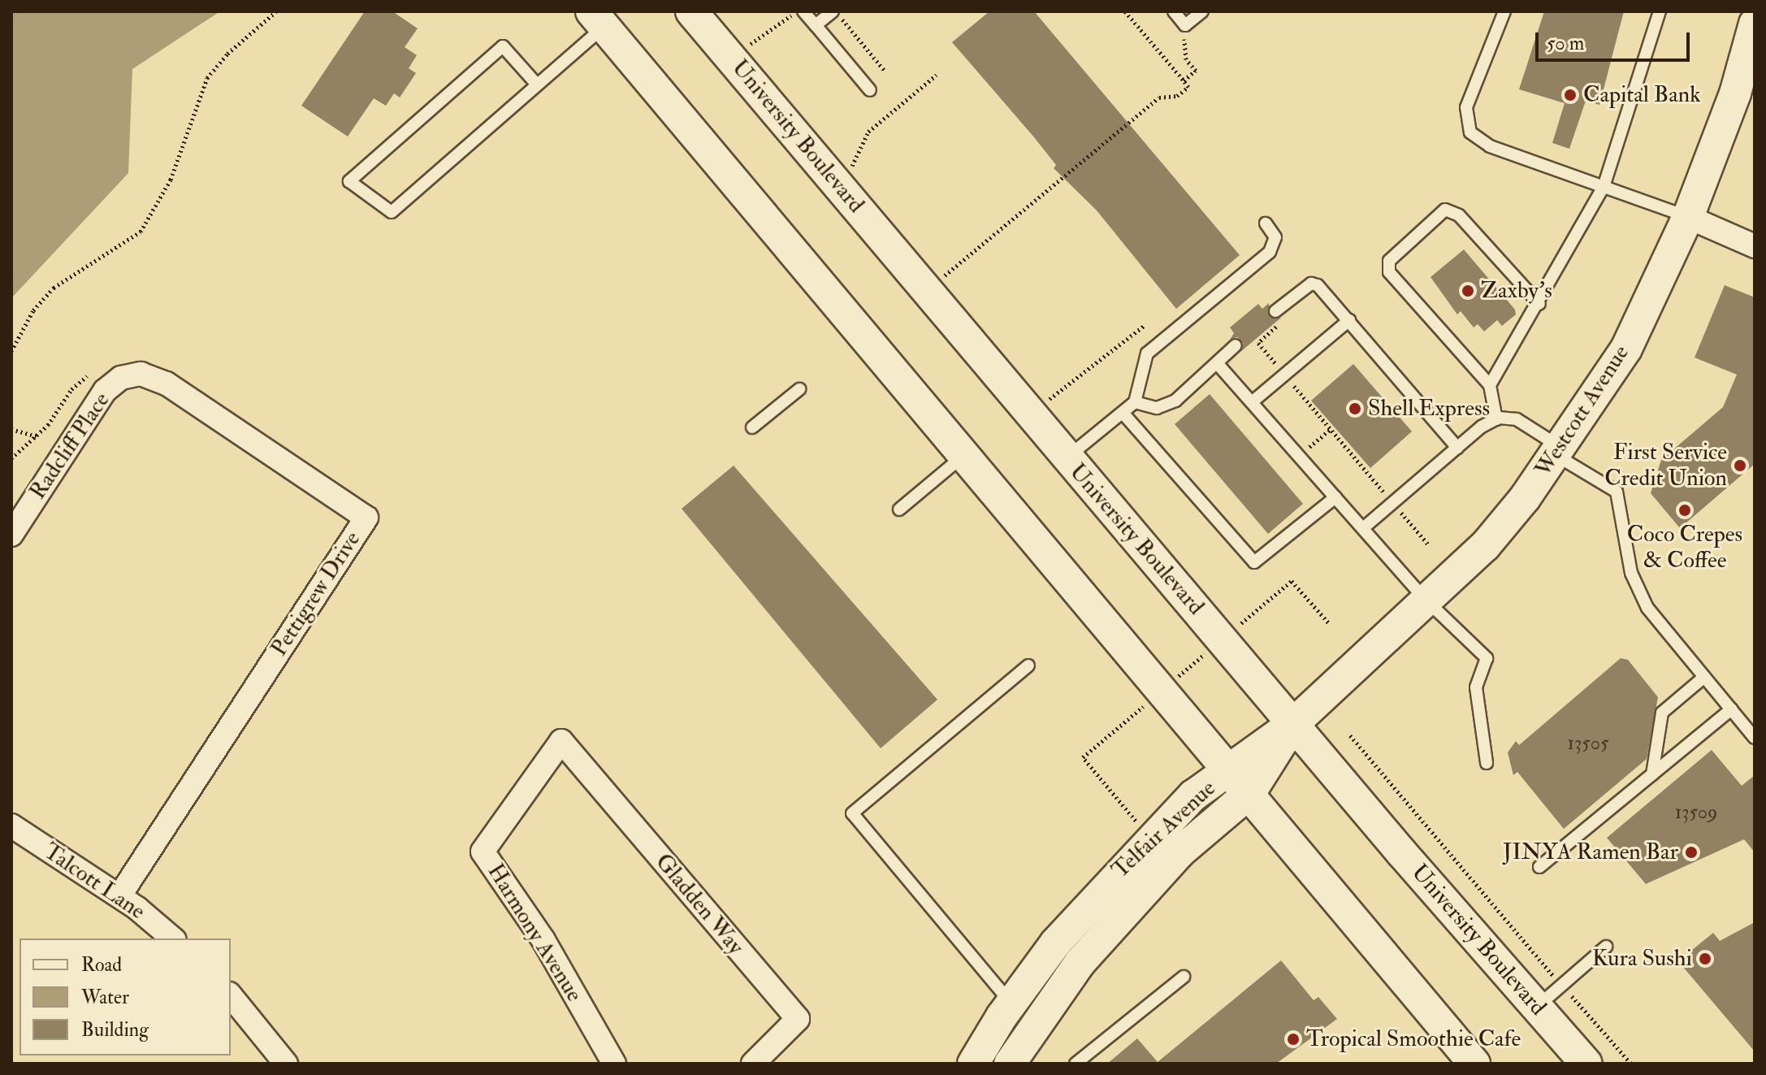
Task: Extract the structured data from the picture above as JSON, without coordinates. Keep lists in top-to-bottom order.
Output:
{
  "streets": {
    "main road": ["University Boulevard", "Westcott Avenue", "Telfair Avenue"],
    "street": [
      "Radcliff Place",
      "Pettigrew Drive",
      "Talcott Lane",
      "Gladden Way",
      "Harmony Avenue"
    ]
  },
  "crossings": [
    ["University Boulevard", "Westcott Avenue"],
    ["University Boulevard", "Telfair Avenue"],
    ["Westcott Avenue", "Telfair Avenue"],
    ["Radcliff Place", "Pettigrew Drive"],
    ["Pettigrew Drive", "Talcott Lane"],
    ["Gladden Way", "Harmony Avenue"]
  ],
  "places": [
    "Capital Bank",
    "Zaxby's",
    "Shell Express",
    "First Service Credit Union",
    "Coco Crepes & Coffee",
    "JINYA Ramen Bar",
    "Kura Sushi",
    "Tropical Smoothie Cafe"
  ],
  "house_numbers": ["13505", "13509"],
  "legend": ["Road", "Water", "Building"],
  "scale_bar": "50 m"
}
